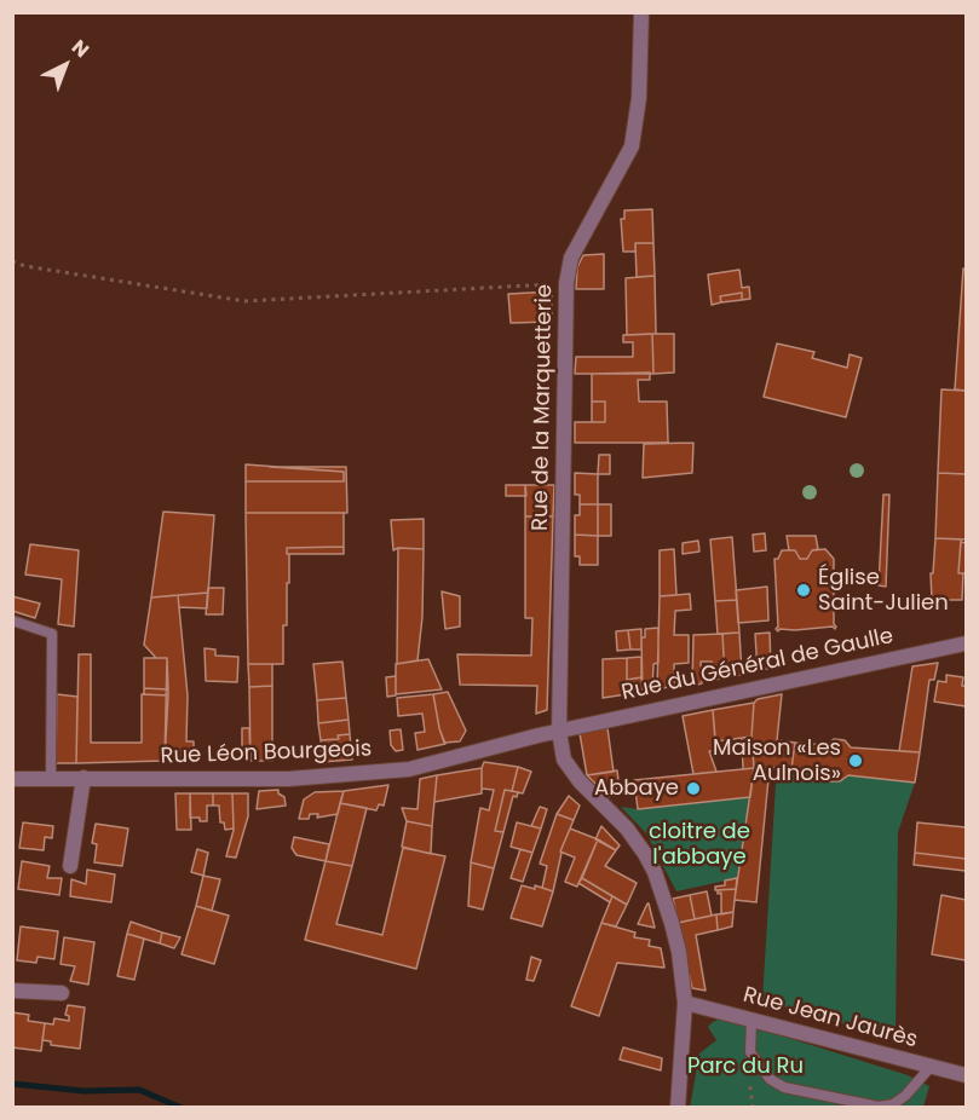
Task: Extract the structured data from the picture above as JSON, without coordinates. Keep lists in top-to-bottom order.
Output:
{
  "streets": {
    "street": [
      "Rue de la Marquetterie",
      "Rue du Général de Gaulle",
      "Rue Léon Bourgeois",
      "Rue Jean Jaurès"
    ]
  },
  "crossings": [
    ["Rue de la Marquetterie", "Rue du Général de Gaulle"],
    ["Rue de la Marquetterie", "Rue Léon Bourgeois"],
    ["Rue de la Marquetterie", "Rue Jean Jaurès"],
    ["Rue du Général de Gaulle", "Rue Léon Bourgeois"]
  ],
  "parks": ["cloitre de l'abbaye", "Parc du Ru"],
  "places": ["Église Saint-Julien", "Maison «Les Aulnois»", "Abbaye"],
  "north": "top right"
}
